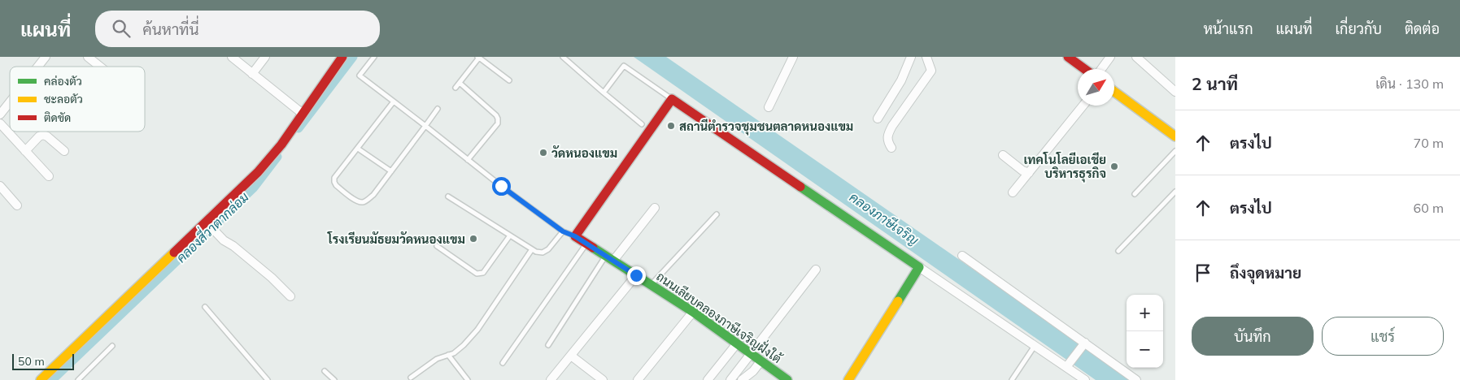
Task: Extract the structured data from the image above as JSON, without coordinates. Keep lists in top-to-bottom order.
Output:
{
  "streets": {
    "street": ["ถนนเลียบคลองภาษีเจริญฝั่งใต้"]
  },
  "water": ["คลองภาษีเจริญ", "คลองสี่วาตากล่อม"],
  "places": [
    "สถานีตำรวจชุมชนตลาดหนองแขม",
    "วัดหนองแขม",
    "เทคโนโลยีเอเชีย บริหารธุรกิจ",
    "โรงเรียนมัธยมวัดหนองแขม"
  ],
  "legend": ["คล่องตัว", "ชะลอตัว", "ติดขัด"],
  "scale_bar": "50 m",
  "north": "top right",
  "page": {
    "header": "แผนที่",
    "search": "ค้นหาที่นี่",
    "nav": [
      "หน้าแรก",
      "แผนที่",
      "เกี่ยวกับ",
      "ติดต่อ"
    ],
    "heading": ["2 นาที", "เดิน · 130 m"],
    "list": [
      ["ตรงไป", "70 m"],
      ["ตรงไป", "60 m"],
      "ถึงจุดหมาย"
    ],
    "map_buttons": ["+", "−"],
    "buttons": ["บันทึก", "แชร์"],
    "scale": "50 m"
  }
}
